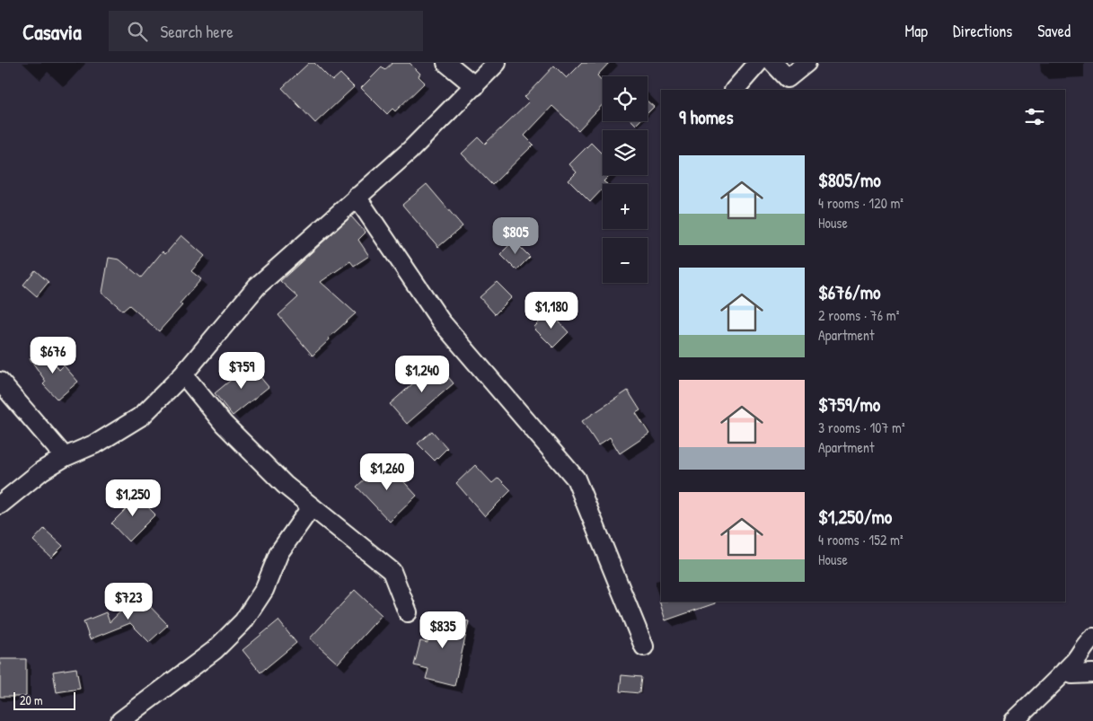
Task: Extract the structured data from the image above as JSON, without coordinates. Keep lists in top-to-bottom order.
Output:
{
  "scale_bar": "20 m",
  "page": {
    "header": "Casavia",
    "search": "Search here",
    "nav": ["Map", "Directions", "Saved"],
    "map_buttons": ["+", "−"],
    "heading": "9 homes",
    "list": [
      {
        "name": "$805/mo",
        "note": "4 rooms · 120 m² · House"
      },
      {
        "name": "$676/mo",
        "note": "2 rooms · 76 m² · Apartment"
      },
      {
        "name": "$759/mo",
        "note": "3 rooms · 107 m² · Apartment"
      },
      {
        "name": "$1,250/mo",
        "note": "4 rooms · 152 m² · House"
      }
    ],
    "price": [
      "$805",
      "$1,180",
      "$676",
      "$759",
      "$1,240",
      "$1,260",
      "$1,250",
      "$723",
      "$835"
    ],
    "scale": "20 m"
  }
}
